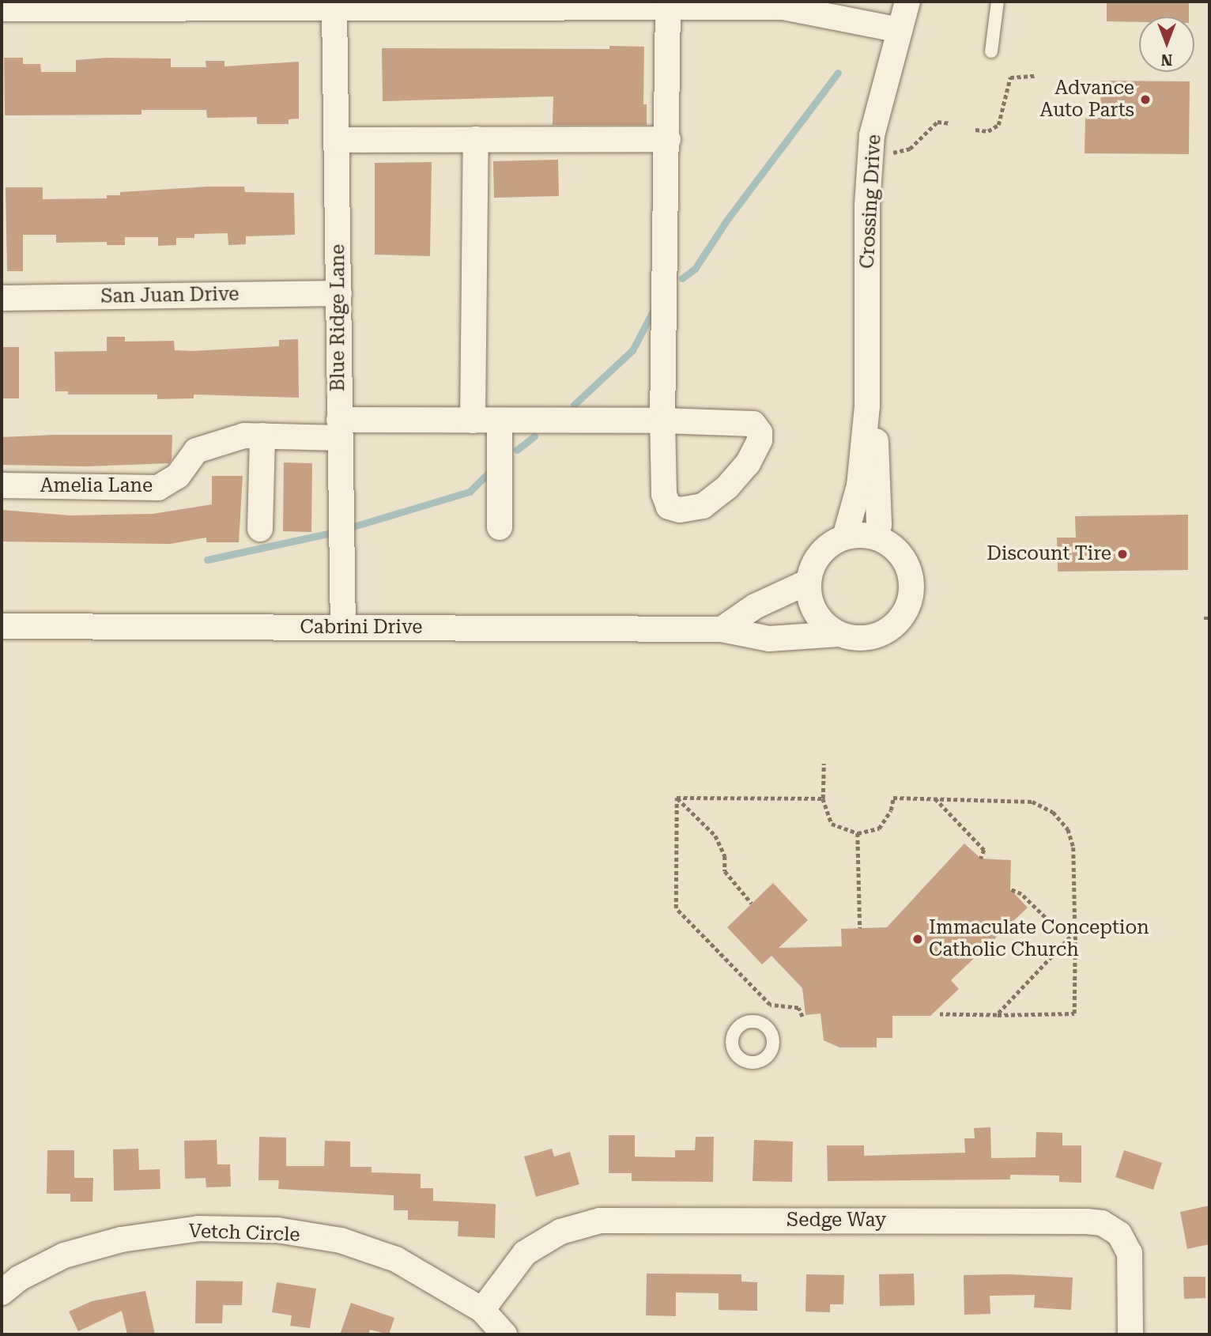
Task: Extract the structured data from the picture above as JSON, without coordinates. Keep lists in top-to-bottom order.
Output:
{
  "streets": {
    "street": [
      "Crossing Drive",
      "San Juan Drive",
      "Blue Ridge Lane",
      "Amelia Lane",
      "Cabrini Drive",
      "Sedge Way",
      "Vetch Circle"
    ]
  },
  "crossings": [
    ["Crossing Drive", "Cabrini Drive"],
    ["San Juan Drive", "Blue Ridge Lane"],
    ["Blue Ridge Lane", "Amelia Lane"],
    ["Blue Ridge Lane", "Cabrini Drive"],
    ["Sedge Way", "Vetch Circle"]
  ],
  "places": ["Advance Auto Parts", "Discount Tire", "Immaculate Conception Catholic Church"],
  "north": "bottom"
}
